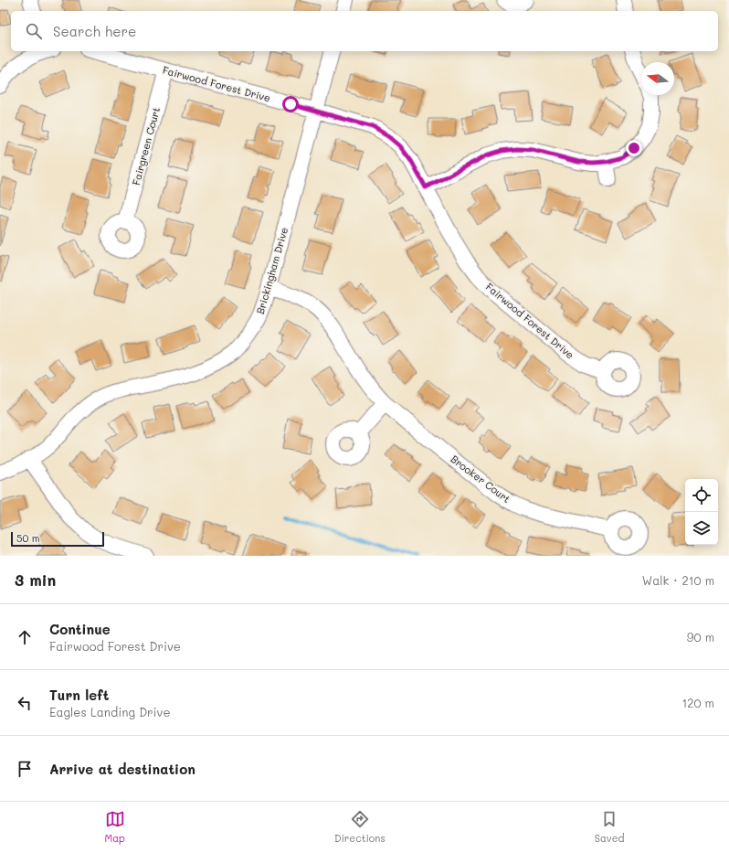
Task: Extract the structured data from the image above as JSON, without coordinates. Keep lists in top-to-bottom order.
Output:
{
  "streets": {
    "street": [
      "Fairwood Forest Drive",
      "Fairgreen Court",
      "Brickingham Drive",
      "Brooker Court"
    ]
  },
  "crossings": [
    ["Fairwood Forest Drive", "Fairgreen Court"],
    ["Fairwood Forest Drive", "Brickingham Drive"],
    ["Brickingham Drive", "Brooker Court"]
  ],
  "scale_bar": "50 m",
  "north": "left",
  "page": {
    "search": "Search here",
    "scale": "50 m",
    "heading": ["3 min", "Walk · 210 m"],
    "list": [
      ["Continue", "Fairwood Forest Drive", "90 m"],
      ["Turn left", "Eagles Landing Drive", "120 m"],
      "Arrive at destination"
    ],
    "nav": ["Map", "Directions", "Saved"]
  }
}
